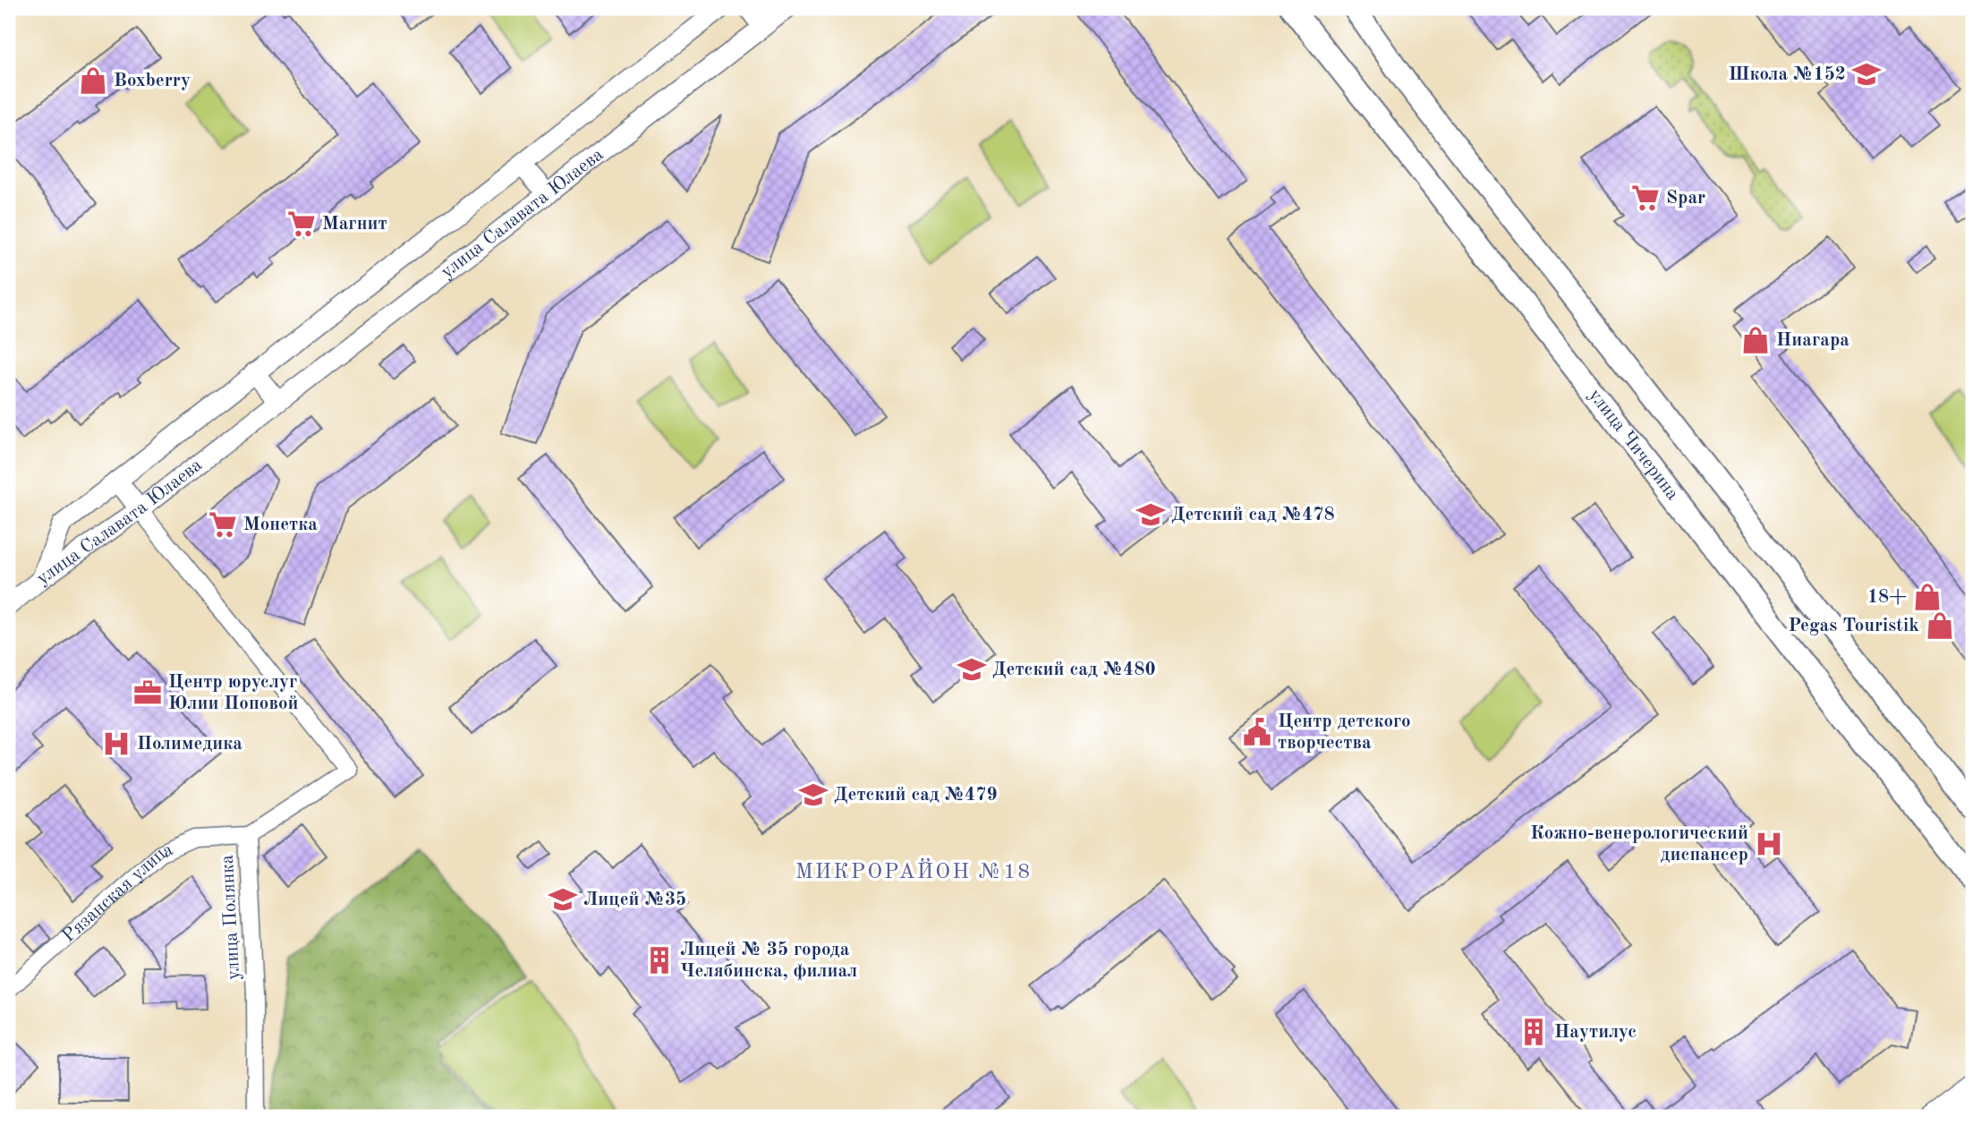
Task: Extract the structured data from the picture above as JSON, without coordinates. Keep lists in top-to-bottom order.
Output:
{
  "streets": {
    "main road": ["улица Чичерина"],
    "street": ["улица Салавата Юлаева", "Рязанская улица", "улица Полянка"]
  },
  "crossings": [
    ["улица Салавата Юлаева", "улица Полянка"],
    ["Рязанская улица", "улица Полянка"]
  ],
  "districts": ["МИКРОРАЙОН №18"],
  "places": {
    "school or university": [
      "Школа №152",
      "Детский сад №478",
      "Детский сад №480",
      "Детский сад №479",
      "Лицей №35"
    ],
    "shop": [
      "Boxberry",
      "Ниагара",
      "18+",
      "Pegas Touristik"
    ],
    "supermarket": ["Spar", "Магнит", "Монетка"],
    "office": ["Центр юруслуг Юлии Поповой"],
    "public building": ["Центр детского творчества"],
    "hospital": ["Полимедика", "Кожно-венерологический диспансер"],
    "building": ["Лицей № 35 города Челябинска, филиал", "Наутилус"]
  }
}
